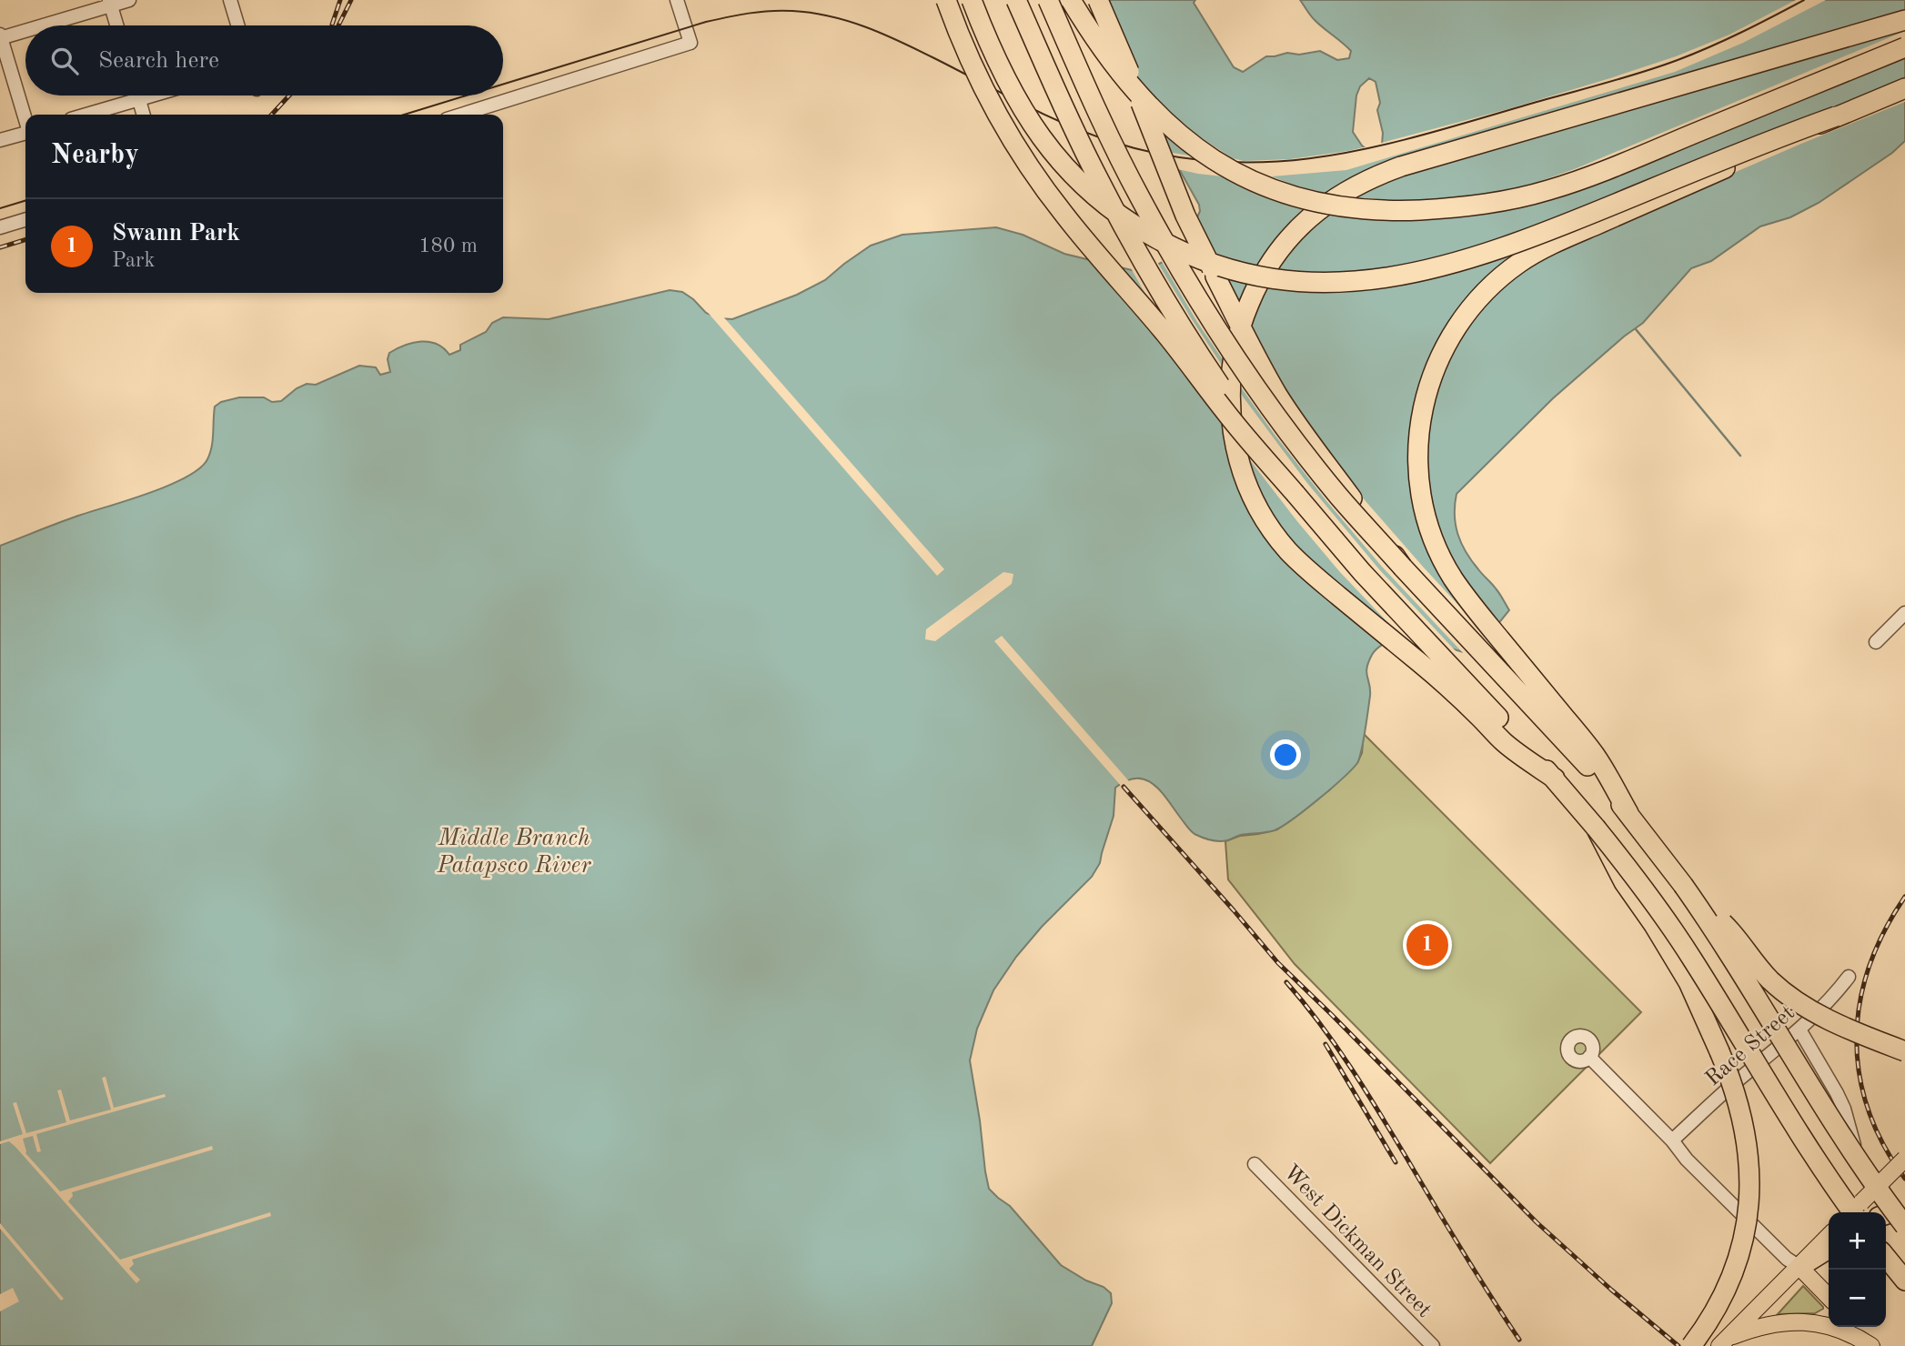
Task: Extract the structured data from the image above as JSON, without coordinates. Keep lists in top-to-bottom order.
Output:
{
  "streets": {
    "street": ["Race Street", "West Dickman Street"]
  },
  "water": ["Middle Branch Patapsco River"],
  "page": {
    "search": "Search here",
    "heading": "Nearby",
    "list": [
      {
        "mark": "1",
        "name": "Swann Park",
        "note": "Park",
        "value": "180 m"
      }
    ],
    "pins": "1",
    "map_buttons": ["+", "−"]
  }
}
